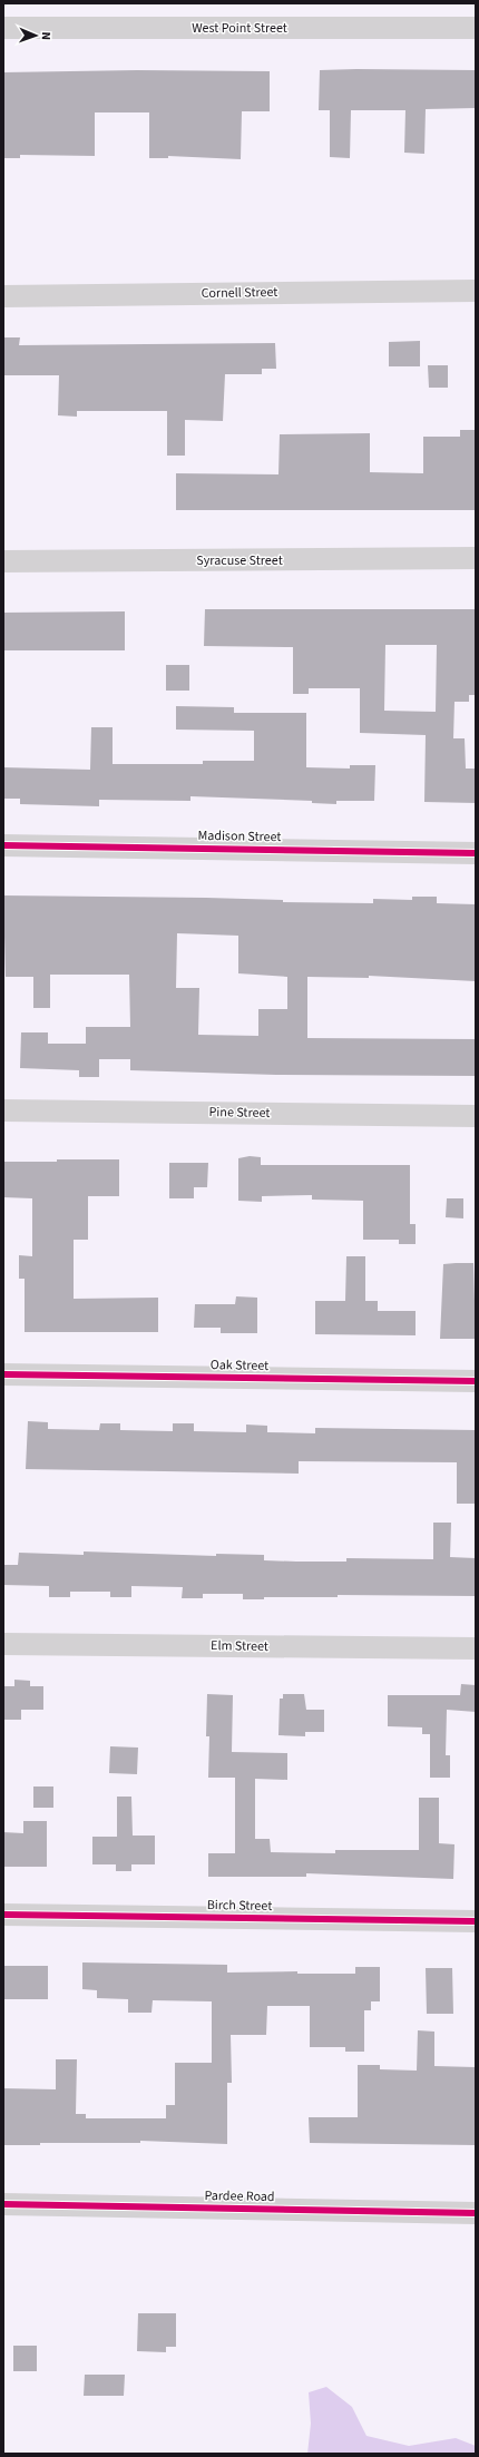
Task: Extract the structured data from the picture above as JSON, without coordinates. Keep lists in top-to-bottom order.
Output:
{
  "streets": {
    "street": [
      "West Point Street",
      "Cornell Street",
      "Syracuse Street",
      "Madison Street",
      "Pine Street",
      "Oak Street",
      "Elm Street",
      "Birch Street",
      "Pardee Road"
    ]
  },
  "north": "right"
}
